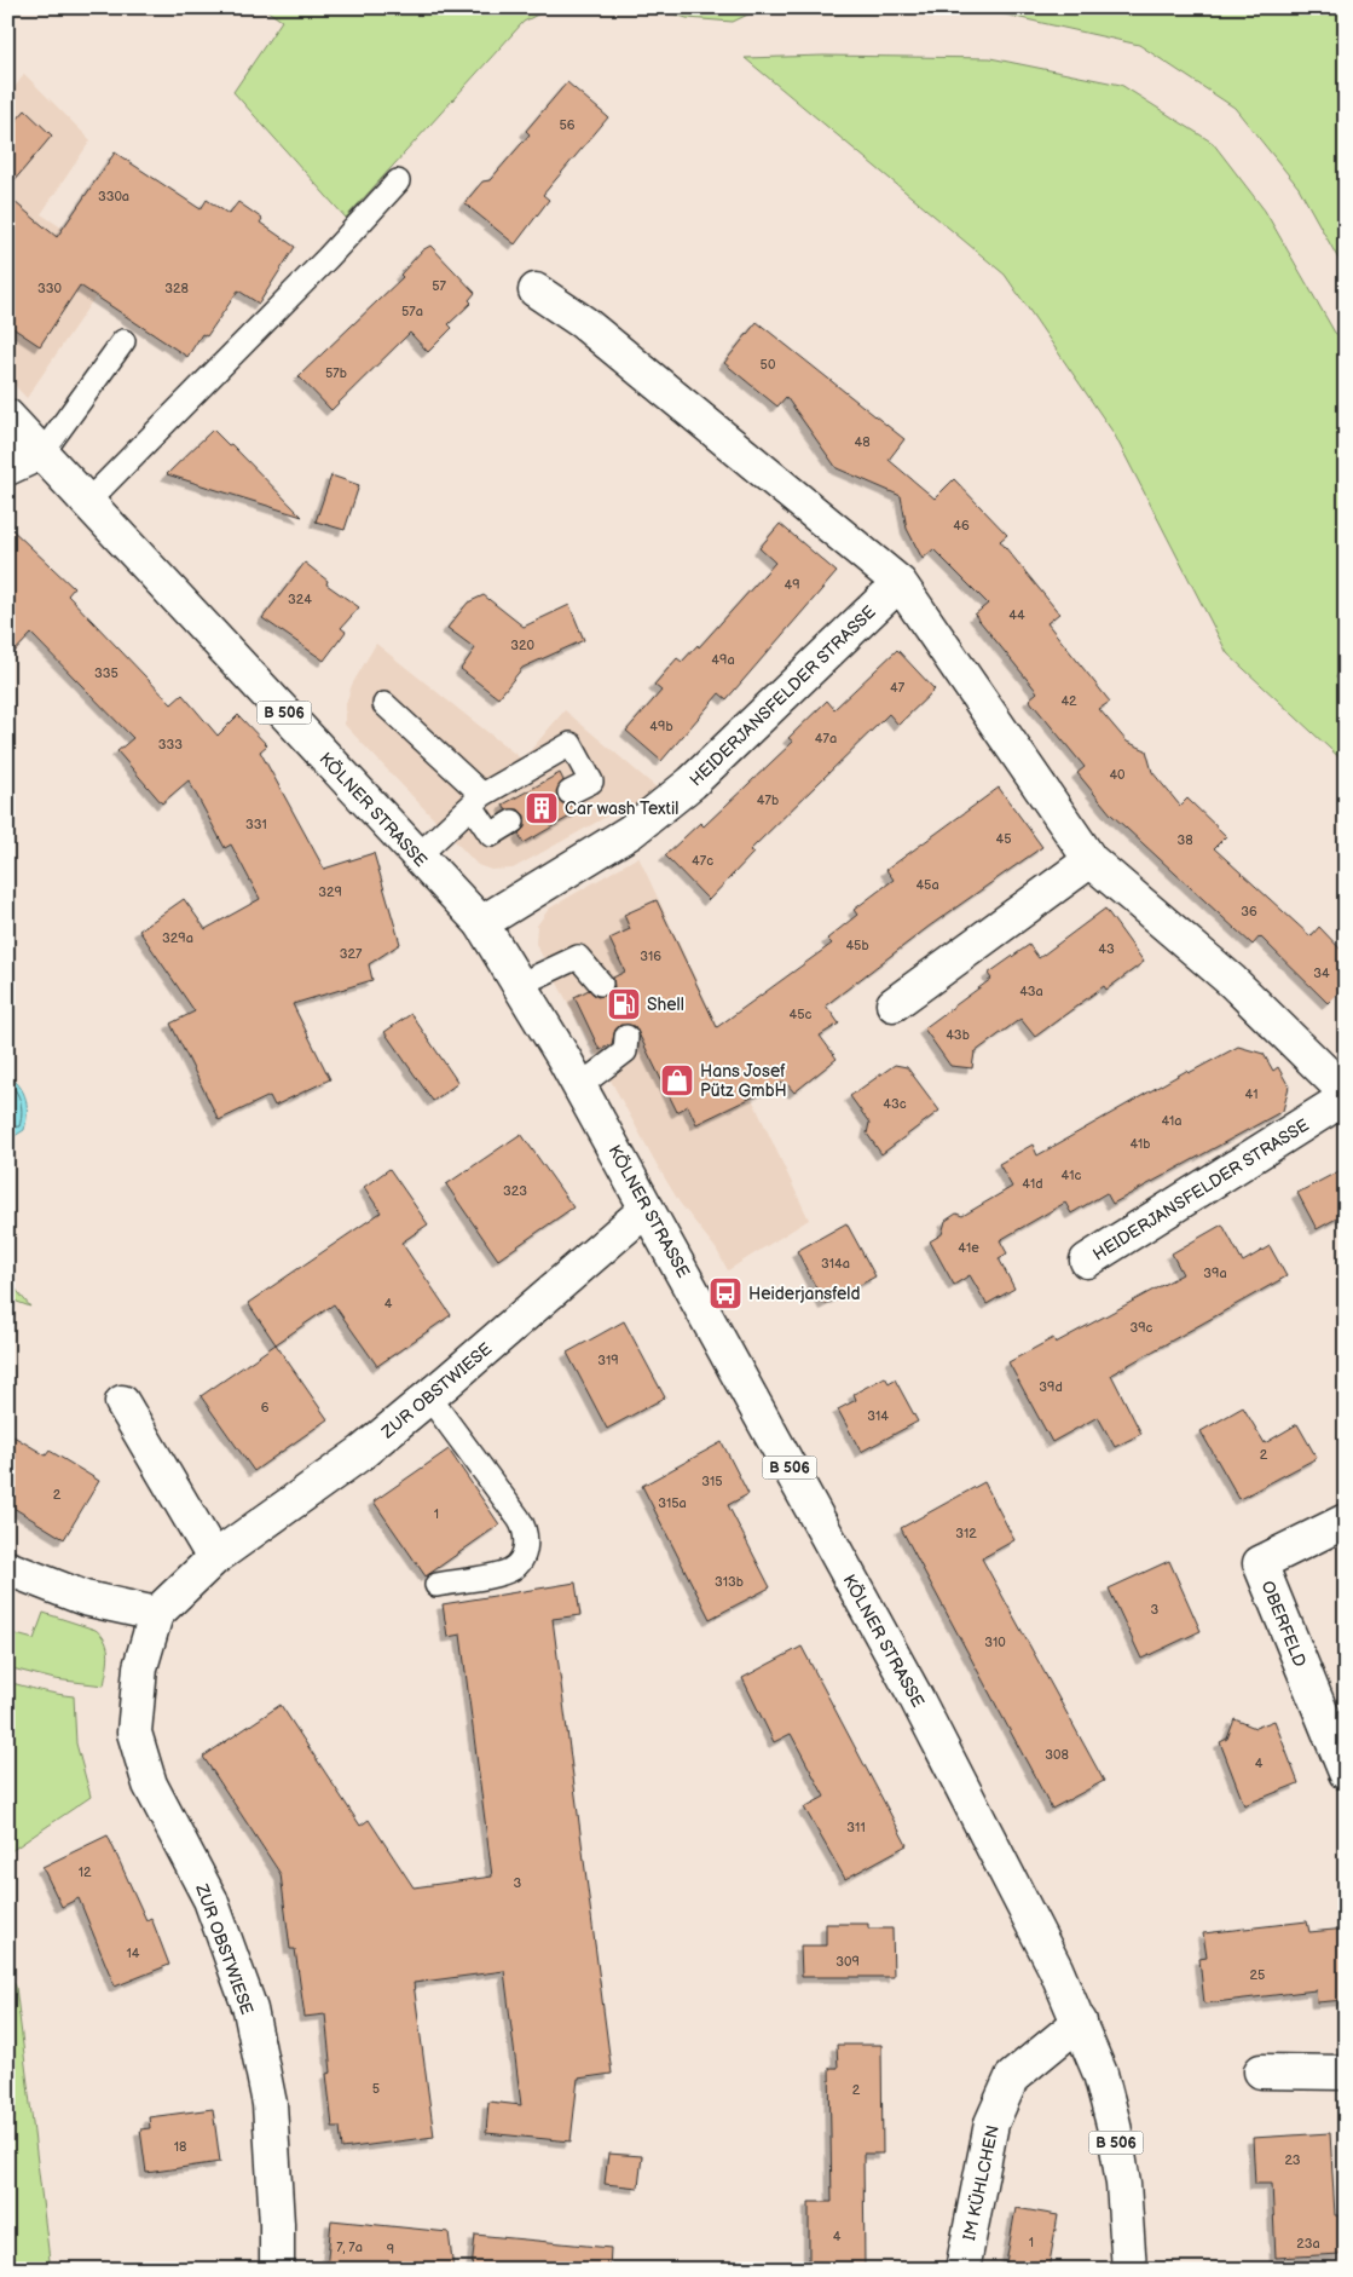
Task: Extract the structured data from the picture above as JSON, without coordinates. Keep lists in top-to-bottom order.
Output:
{
  "streets": {
    "street": [
      "HEIDERJANSFELDER STRASSE",
      "B 506",
      "KÖLNER STRASSE",
      "ZUR OBSTWIESE",
      "OBERFELD",
      "IM KÜHLCHEN"
    ]
  },
  "crossings": [
    ["HEIDERJANSFELDER STRASSE", "KÖLNER STRASSE"],
    ["KÖLNER STRASSE", "ZUR OBSTWIESE"],
    ["KÖLNER STRASSE", "IM KÜHLCHEN"]
  ],
  "places": {
    "building": ["Car wash Textil"],
    "fuel station": ["Shell"],
    "shop": ["Hans Josef Pütz GmbH"],
    "bus stop": ["Heiderjansfeld"]
  },
  "house_numbers": [
    "56",
    "330a",
    "57",
    "330",
    "328",
    "57a",
    "50",
    "57b",
    "48",
    "46",
    "49",
    "324",
    "44",
    "320",
    "49a",
    "335",
    "47",
    "42",
    "49b",
    "47a",
    "333",
    "40",
    "47b",
    "331",
    "45",
    "38",
    "47c",
    "45a",
    "329",
    "36",
    "329a",
    "45b",
    "43",
    "327",
    "316",
    "34",
    "43a",
    "45c",
    "43b",
    "41",
    "43c",
    "41a",
    "41b",
    "41c",
    "41d",
    "323",
    "41e",
    "314a",
    "39a",
    "4",
    "39c",
    "319",
    "39d",
    "6",
    "314",
    "2",
    "315",
    "2",
    "315a",
    "1",
    "312",
    "313b",
    "3",
    "310",
    "308",
    "4",
    "311",
    "12",
    "3",
    "14",
    "309",
    "25",
    "5",
    "2",
    "18",
    "23",
    "4",
    "1",
    "23a",
    "7, 7a",
    "9"
  ]
}
